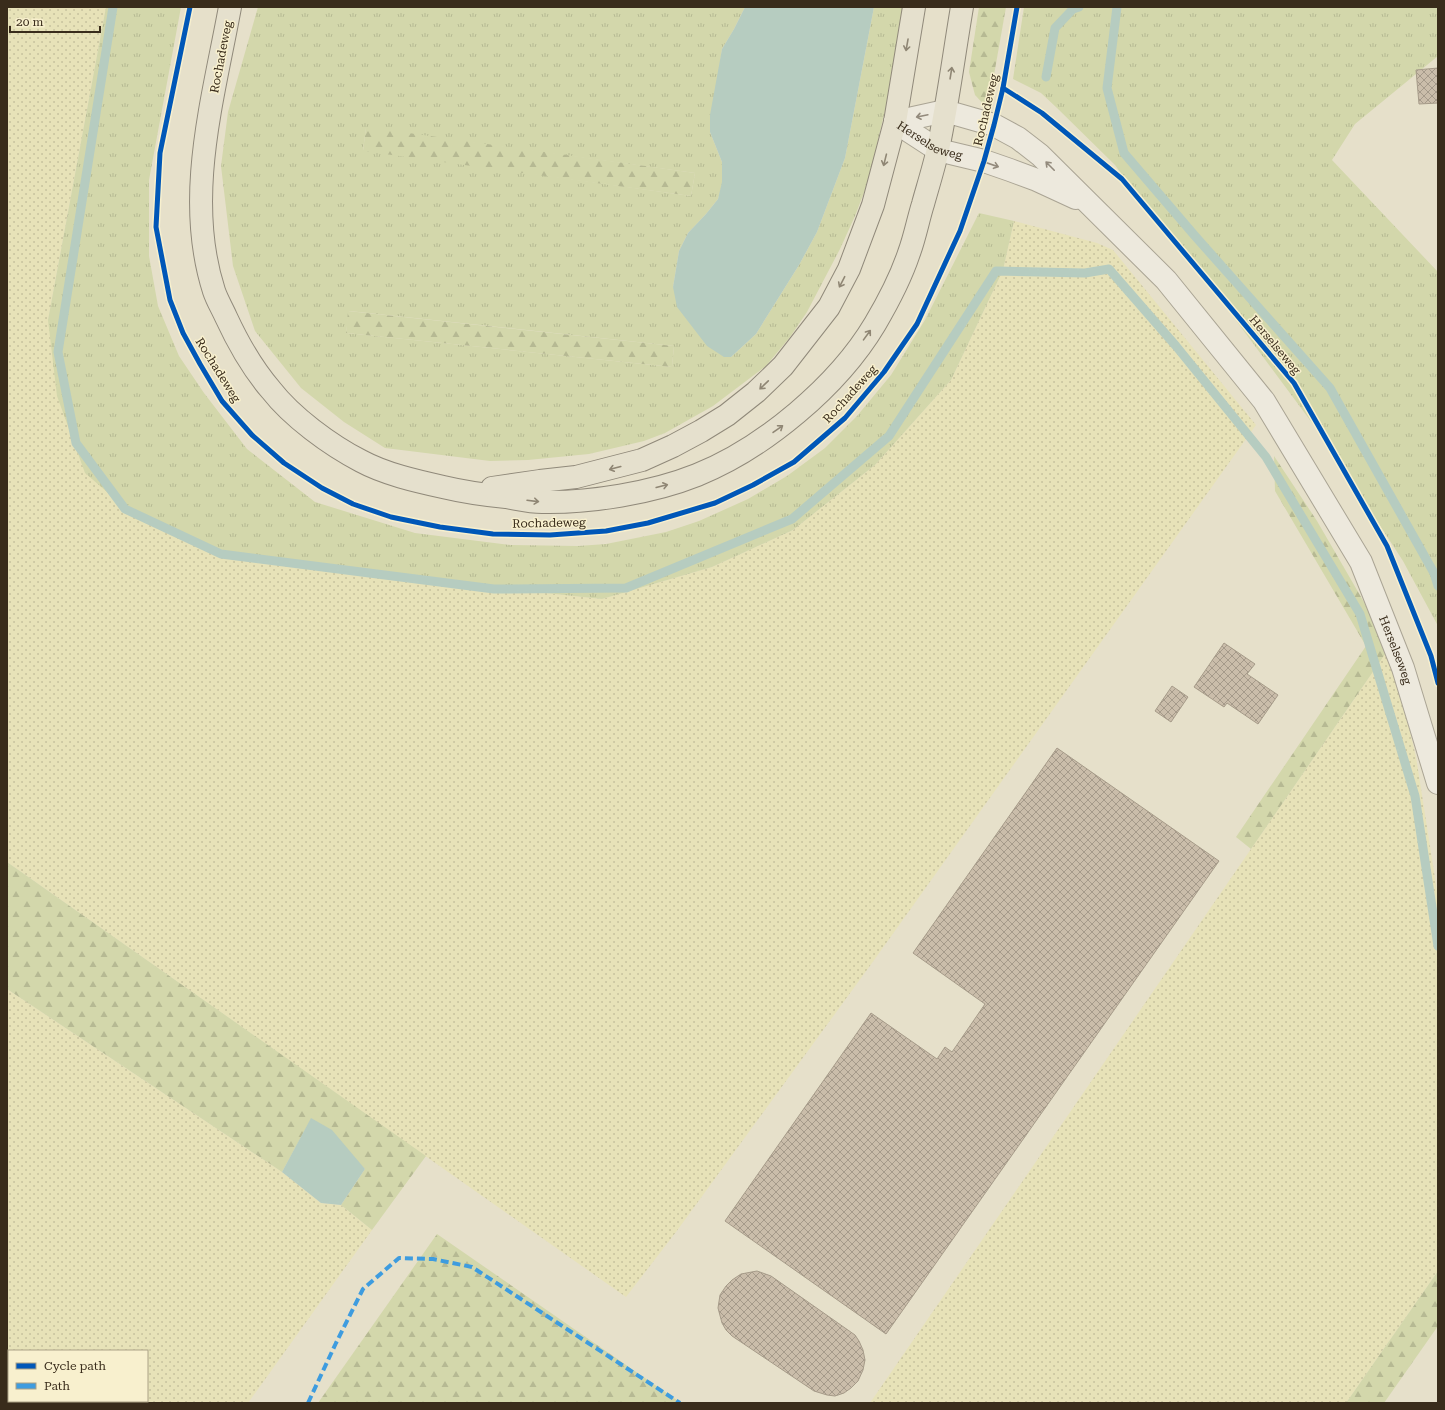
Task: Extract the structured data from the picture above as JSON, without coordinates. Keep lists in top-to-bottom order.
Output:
{
  "streets": {
    "main road": ["Rochadeweg"],
    "street": ["Herselseweg"]
  },
  "crossings": [
    ["Rochadeweg", "Herselseweg"]
  ],
  "legend": ["Cycle path", "Path"],
  "scale_bar": "20 m"
}
